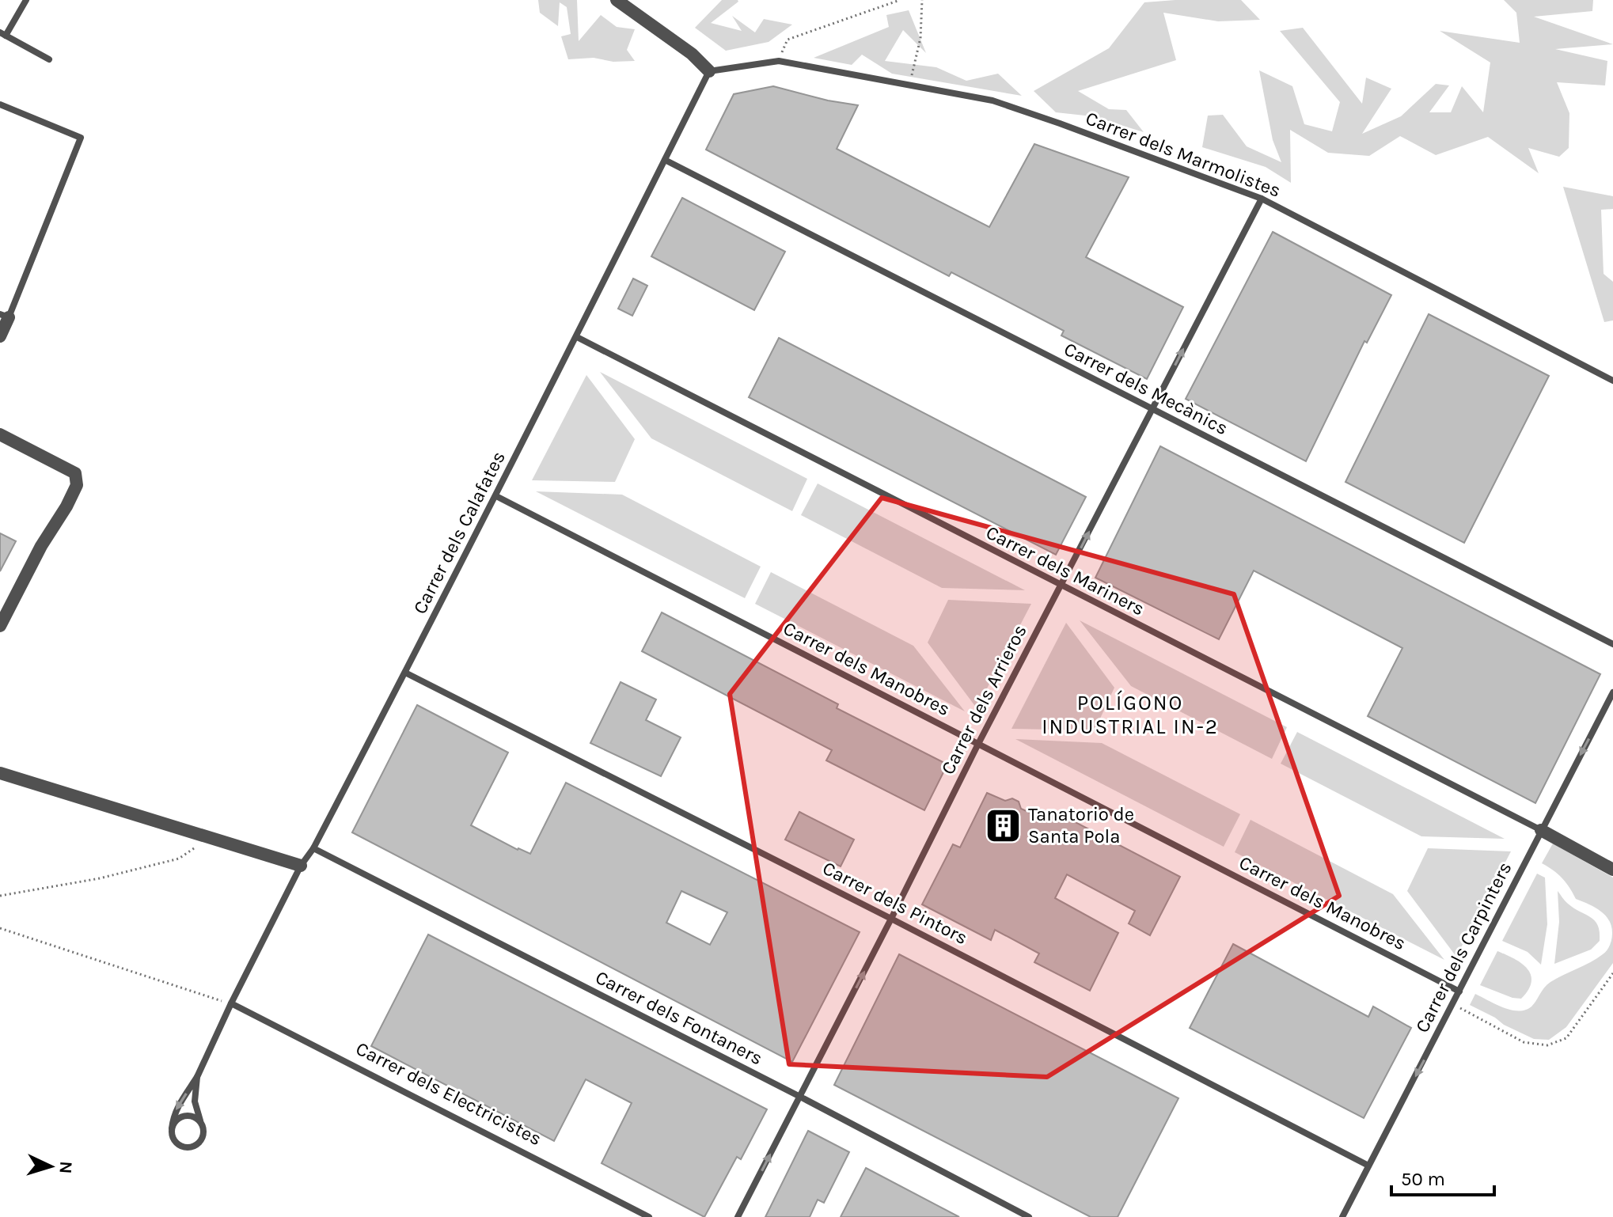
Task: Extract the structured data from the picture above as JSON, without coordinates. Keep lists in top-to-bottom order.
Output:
{
  "streets": {
    "lane": [
      "Carrer dels Marmolistes",
      "Carrer dels Mecànics",
      "Carrer dels Calafates",
      "Carrer dels Mariners",
      "Carrer dels Manobres",
      "Carrer dels Arrieros",
      "Carrer dels Pintors",
      "Carrer dels Carpinters",
      "Carrer dels Fontaners",
      "Carrer dels Electricistes"
    ]
  },
  "crossings": [
    ["Carrer dels Marmolistes", "Carrer dels Calafates"],
    ["Carrer dels Marmolistes", "Carrer dels Arrieros"],
    ["Carrer dels Mecànics", "Carrer dels Calafates"],
    ["Carrer dels Mecànics", "Carrer dels Arrieros"],
    ["Carrer dels Calafates", "Carrer dels Mariners"],
    ["Carrer dels Calafates", "Carrer dels Manobres"],
    ["Carrer dels Calafates", "Carrer dels Pintors"],
    ["Carrer dels Calafates", "Carrer dels Fontaners"],
    ["Carrer dels Calafates", "Carrer dels Electricistes"],
    ["Carrer dels Mariners", "Carrer dels Arrieros"],
    ["Carrer dels Mariners", "Carrer dels Carpinters"],
    ["Carrer dels Manobres", "Carrer dels Arrieros"],
    ["Carrer dels Manobres", "Carrer dels Carpinters"],
    ["Carrer dels Arrieros", "Carrer dels Pintors"],
    ["Carrer dels Arrieros", "Carrer dels Fontaners"],
    ["Carrer dels Pintors", "Carrer dels Carpinters"]
  ],
  "one_way": ["Carrer dels Arrieros", "Carrer dels Carpinters"],
  "districts": ["POLÍGONO INDUSTRIAL IN-2"],
  "places": {
    "building": ["Tanatorio de Santa Pola"]
  },
  "scale_bar": "50 m",
  "north": "right"
}
